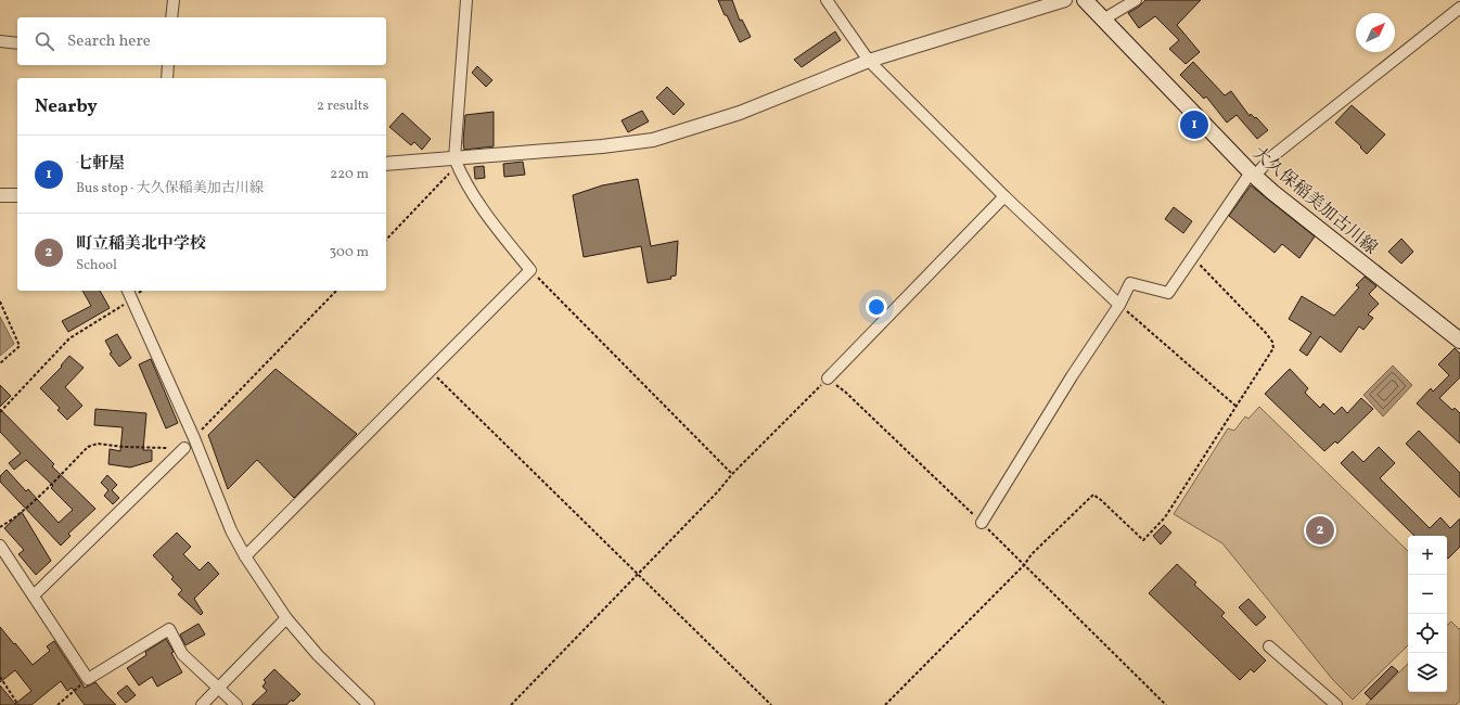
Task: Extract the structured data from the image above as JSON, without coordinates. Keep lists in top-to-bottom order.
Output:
{
  "streets": {
    "main road": ["大久保稲美加古川線"]
  },
  "north": "top right",
  "page": {
    "search": "Search here",
    "heading": ["Nearby", "2 results"],
    "pins": ["1", "2"],
    "list": [
      {
        "mark": "1",
        "name": "七軒屋",
        "note": "Bus stop · 大久保稲美加古川線",
        "value": "220 m"
      },
      {
        "mark": "2",
        "name": "町立稲美北中学校",
        "note": "School",
        "value": "300 m"
      }
    ],
    "map_buttons": ["+", "−"]
  }
}
